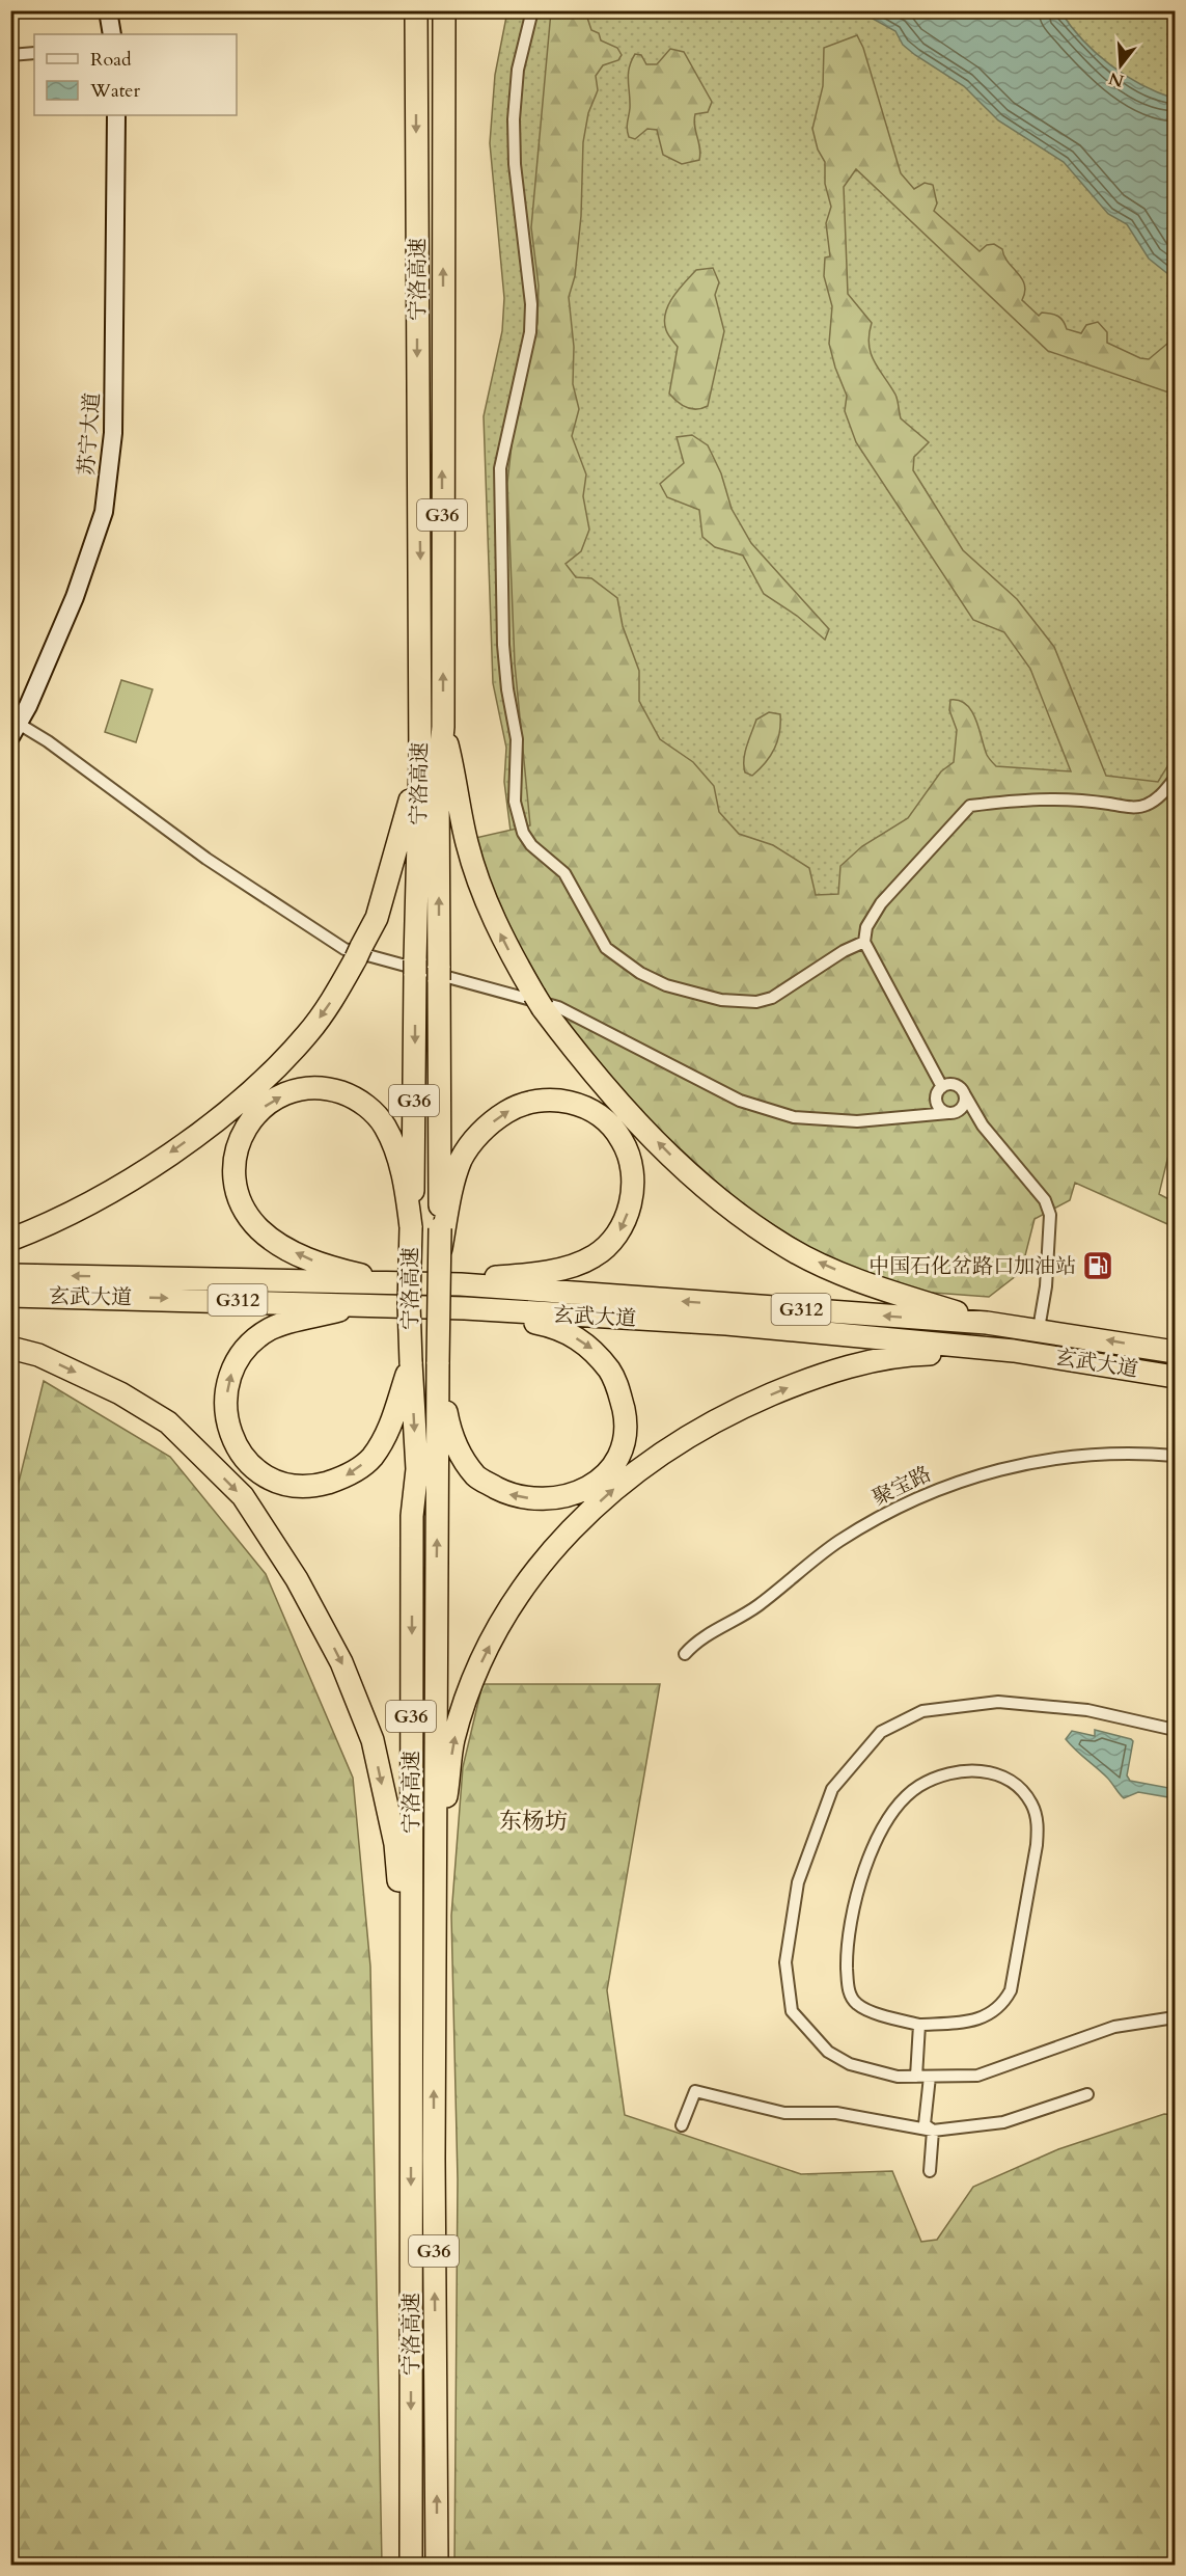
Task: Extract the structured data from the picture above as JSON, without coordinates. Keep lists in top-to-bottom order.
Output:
{
  "streets": {
    "highway": [
      "宁洛高速",
      "G36",
      "玄武大道",
      "G312"
    ],
    "street": ["苏宁大道", "聚宝路"]
  },
  "districts": ["东杨坊"],
  "places": {
    "fuel station": ["中国石化岔路口加油站"]
  },
  "legend": ["Road", "Water"],
  "north": "bottom"
}
